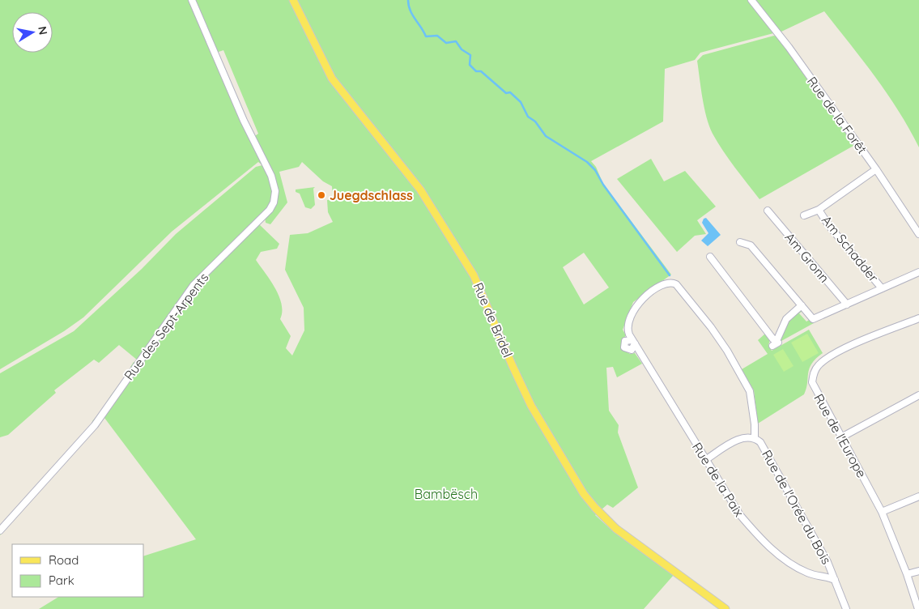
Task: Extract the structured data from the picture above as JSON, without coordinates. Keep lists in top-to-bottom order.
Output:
{
  "streets": {
    "main road": ["Rue de Bridel"],
    "street": [
      "Rue de la Forêt",
      "Am Schadder",
      "Am Gronn",
      "Rue des Sept-Arpents",
      "Rue de l'Europe",
      "Rue de la Paix",
      "Rue de l'Orée du Bois"
    ]
  },
  "crossings": [
    ["Rue de la Forêt", "Am Schadder"],
    ["Rue de la Paix", "Rue de l'Orée du Bois"]
  ],
  "parks": ["Bambësch"],
  "places": ["Juegdschlass"],
  "legend": ["Road", "Park"],
  "north": "right"
}
